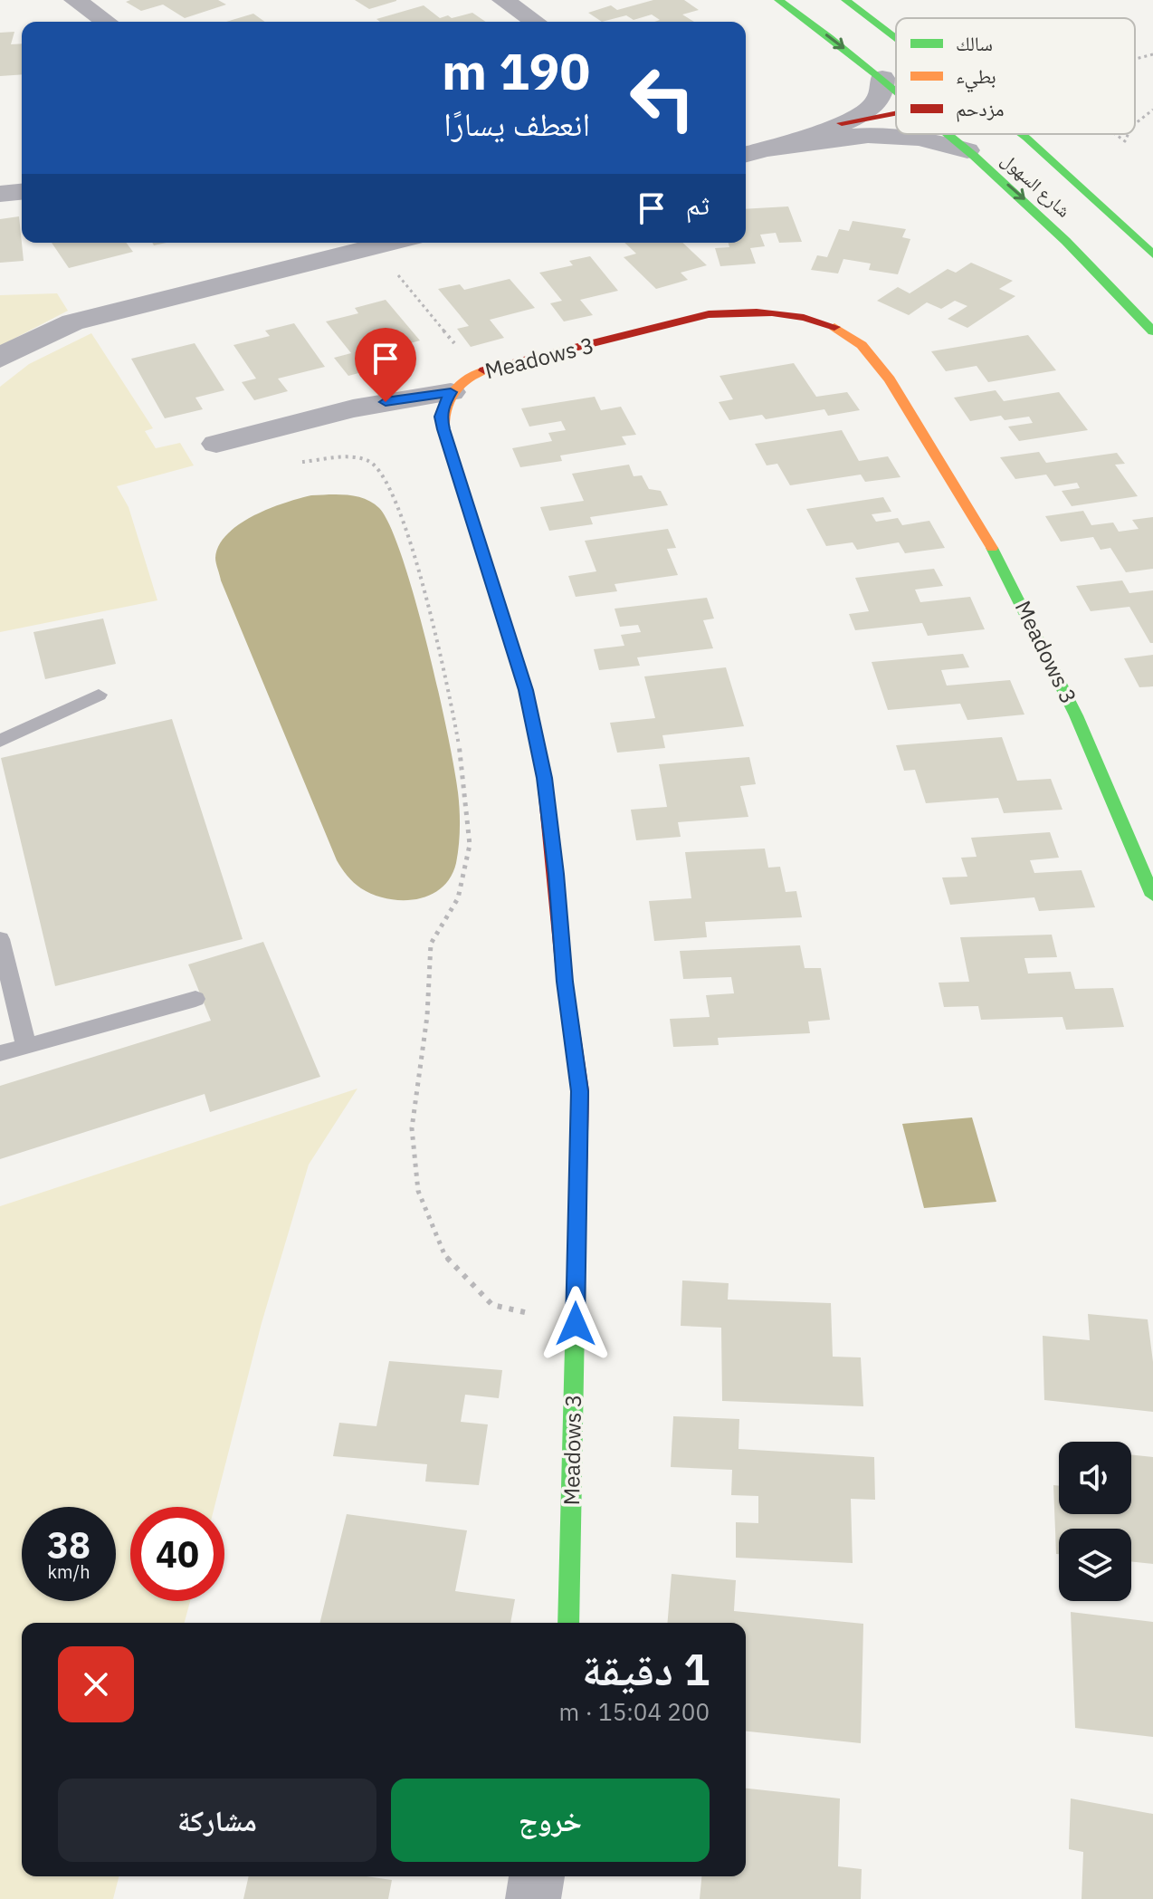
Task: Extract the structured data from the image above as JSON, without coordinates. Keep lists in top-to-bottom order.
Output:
{
  "streets": {
    "street": ["شارع السهول", "Meadows 3"]
  },
  "legend": ["سالك", "بطيء", "مزدحم"],
  "page": {
    "turn": ["190 m", "انعطف يسارًا"],
    "then": "ثم",
    "speed": "38 km/h",
    "limit": "40",
    "heading": ["1 دقيقة", "200 m · 15:04"],
    "buttons": ["خروج", "مشاركة"]
  }
}
